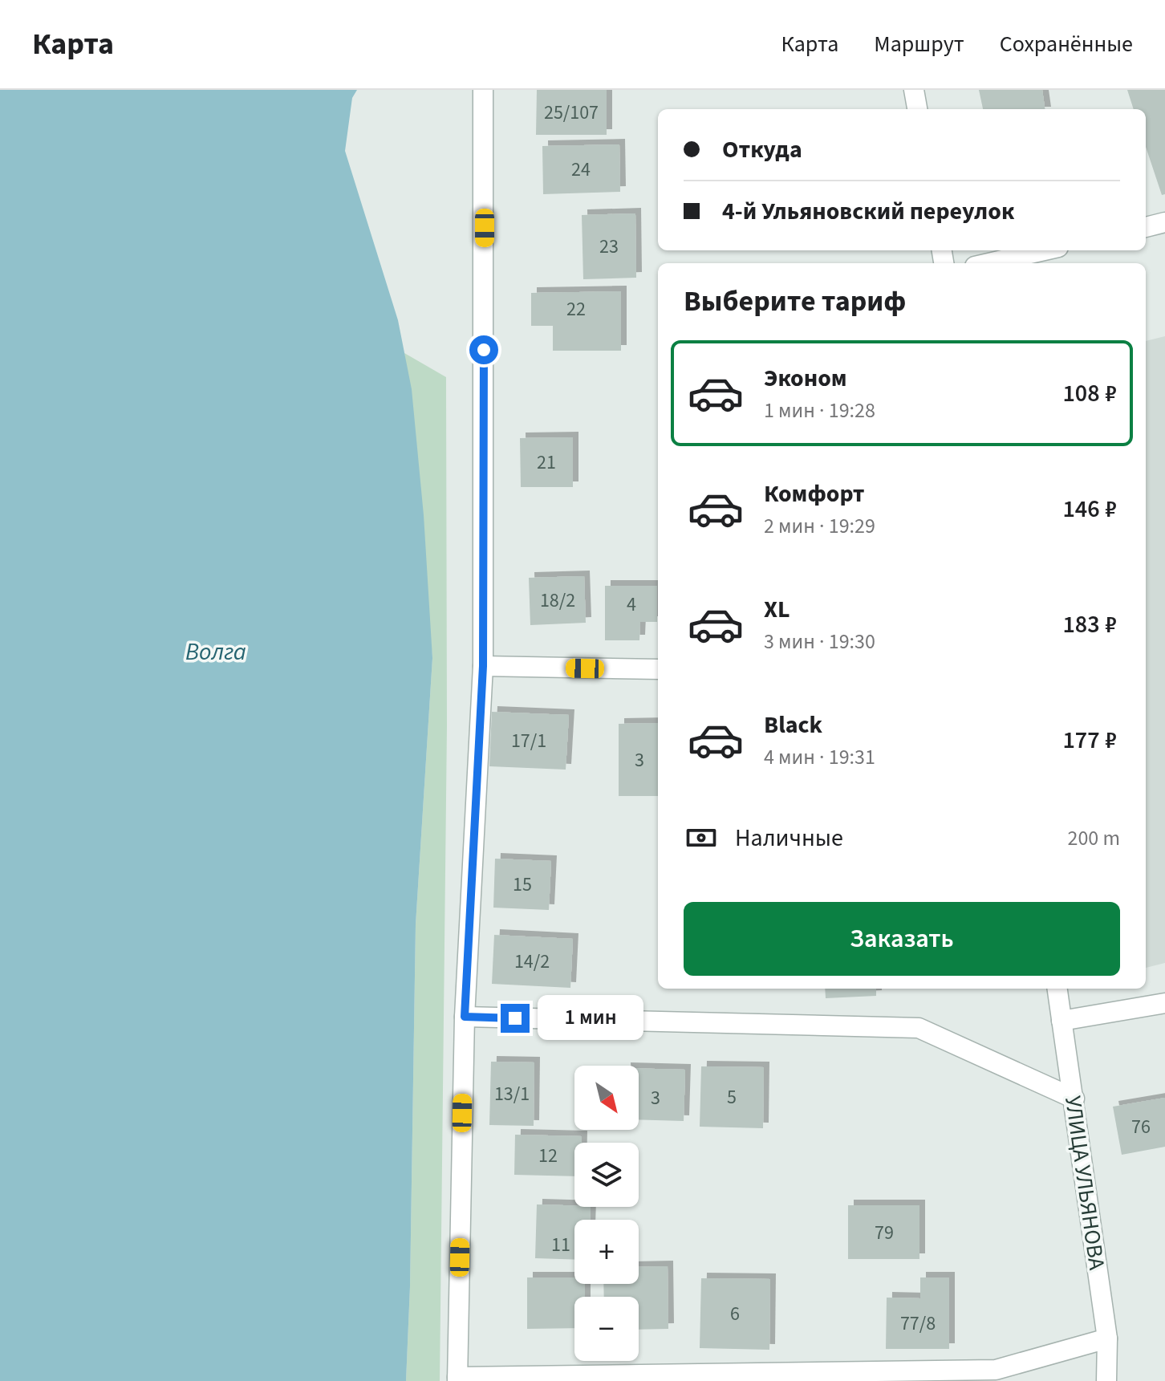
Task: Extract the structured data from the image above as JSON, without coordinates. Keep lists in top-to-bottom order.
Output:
{
  "streets": {
    "street": ["УЛИЦА УЛЬЯНОВА"]
  },
  "water": ["Волга"],
  "house_numbers": [
    "25/107",
    "24",
    "23",
    "22",
    "21",
    "18/2",
    "4",
    "17/1",
    "3",
    "15",
    "14/2",
    "13/1",
    "5",
    "3",
    "76",
    "12",
    "79",
    "11",
    "6",
    "77/8"
  ],
  "north": "bottom right",
  "page": {
    "header": "Карта",
    "nav": ["Карта", "Маршрут", "Сохранённые"],
    "banner": ["Откуда", "4-й Ульяновский переулок"],
    "heading": "Выберите тариф",
    "list": [
      {
        "name": "Эконом",
        "note": "1 мин · 19:28",
        "value": "108 ₽"
      },
      {
        "name": "Комфорт",
        "note": "2 мин · 19:29",
        "value": "146 ₽"
      },
      {
        "name": "XL",
        "note": "3 мин · 19:30",
        "value": "183 ₽"
      },
      {
        "name": "Black",
        "note": "4 мин · 19:31",
        "value": "177 ₽"
      }
    ],
    "pay": ["Наличные", "200 m"],
    "buttons": "Заказать",
    "bubble": "1 мин",
    "map_buttons": ["+", "−"]
  }
}
